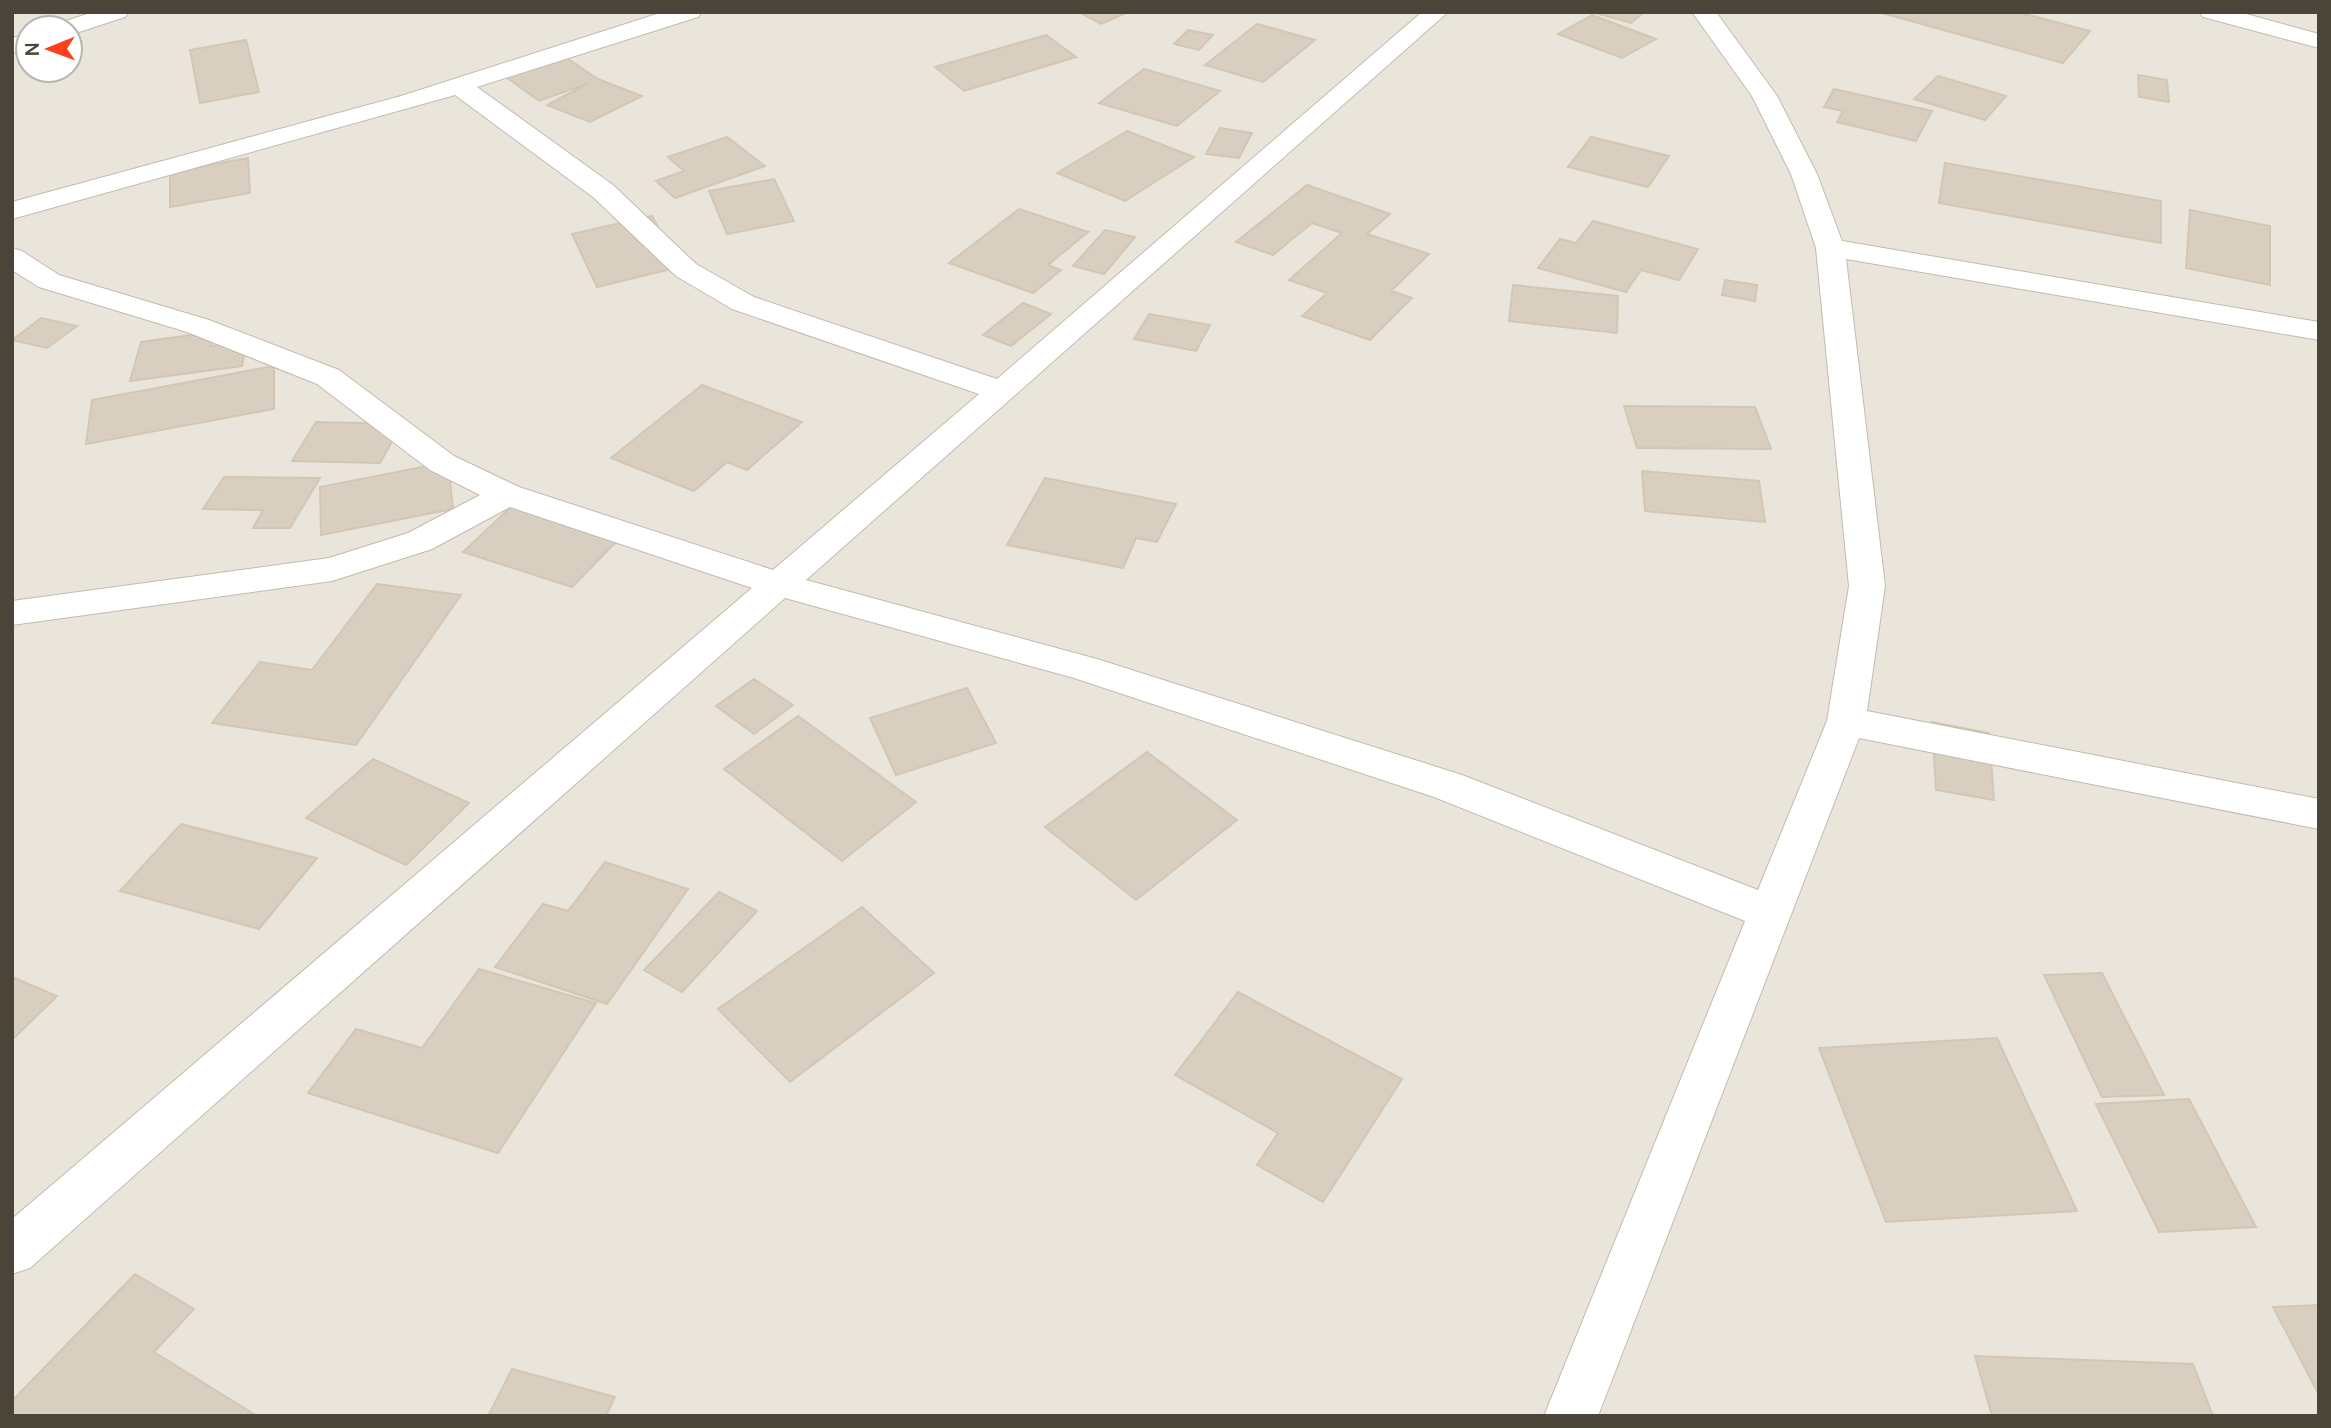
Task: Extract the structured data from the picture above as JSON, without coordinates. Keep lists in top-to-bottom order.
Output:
{
  "north": "left"
}
